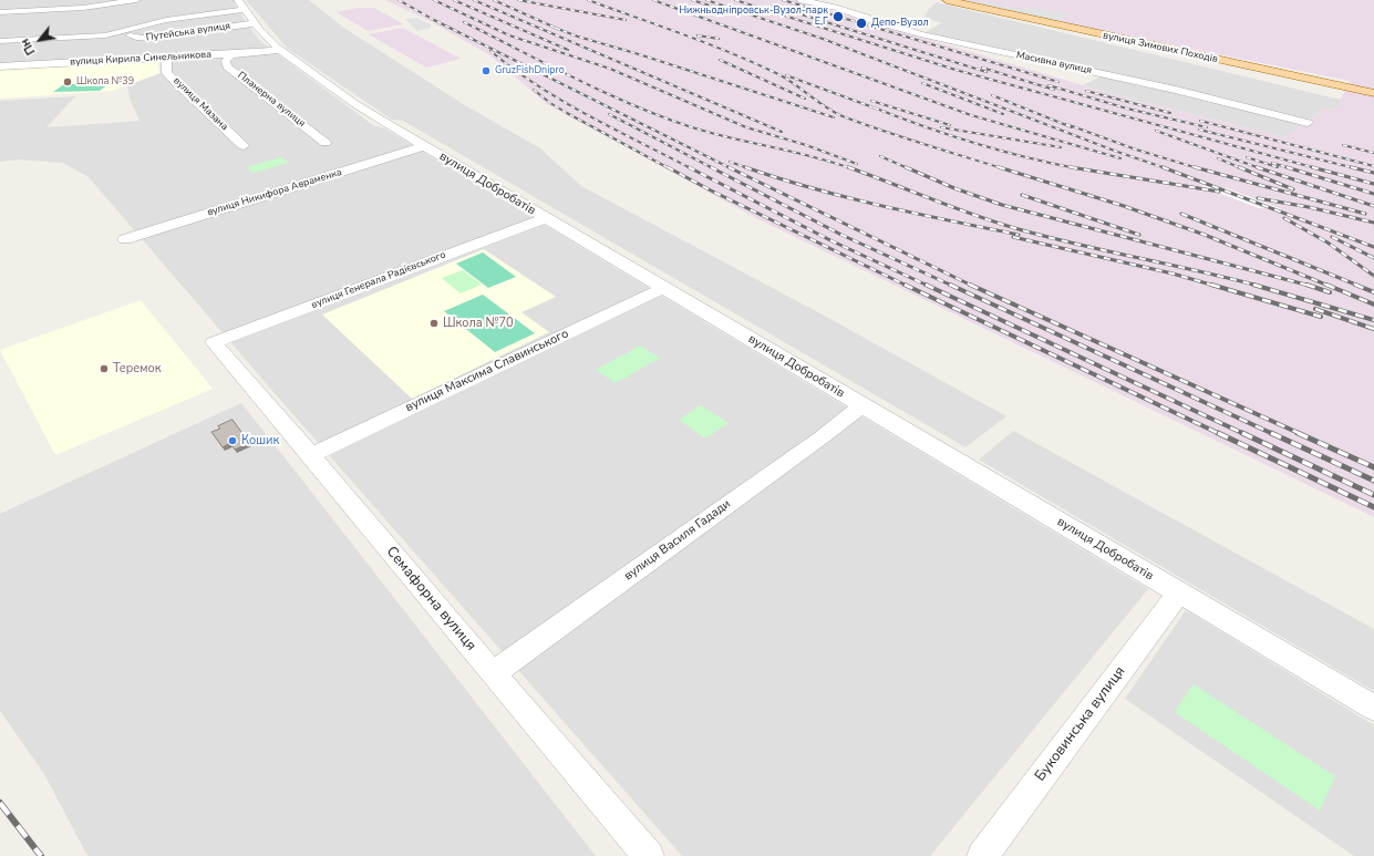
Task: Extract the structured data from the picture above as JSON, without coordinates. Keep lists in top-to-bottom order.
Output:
{
  "streets": {
    "main road": ["вулиця Зимових Походів"],
    "street": [
      "Путейська вулиця",
      "вулиця Кирила Синельникова",
      "Масивна вулиця",
      "Планерна вулиця",
      "вулиця Мазана",
      "вулиця Добробатів",
      "вулиця Никифора Авраменка",
      "вулиця Генерала Радієвського",
      "вулиця Максима Славинського",
      "вулиця Василя Гадади",
      "Семафорна вулиця",
      "Буковинська вулиця"
    ]
  },
  "crossings": [
    ["Путейська вулиця", "вулиця Добробатів"],
    ["вулиця Кирила Синельникова", "Планерна вулиця"],
    ["вулиця Кирила Синельникова", "вулиця Мазана"],
    ["вулиця Кирила Синельникова", "вулиця Добробатів"],
    ["вулиця Добробатів", "вулиця Никифора Авраменка"],
    ["вулиця Добробатів", "вулиця Генерала Радієвського"],
    ["вулиця Добробатів", "вулиця Максима Славинського"],
    ["вулиця Добробатів", "вулиця Василя Гадади"],
    ["вулиця Добробатів", "Буковинська вулиця"],
    ["вулиця Генерала Радієвського", "Семафорна вулиця"],
    ["вулиця Максима Славинського", "Семафорна вулиця"],
    ["вулиця Василя Гадади", "Семафорна вулиця"]
  ],
  "places": [
    "Нижньодніпровськ-Вузол-парк Е,Г",
    "Депо-Вузол",
    "GruzFishDnipro",
    "Школа №39",
    "Школа №70",
    "Теремок",
    "Кошик"
  ],
  "north": "bottom left"
}
